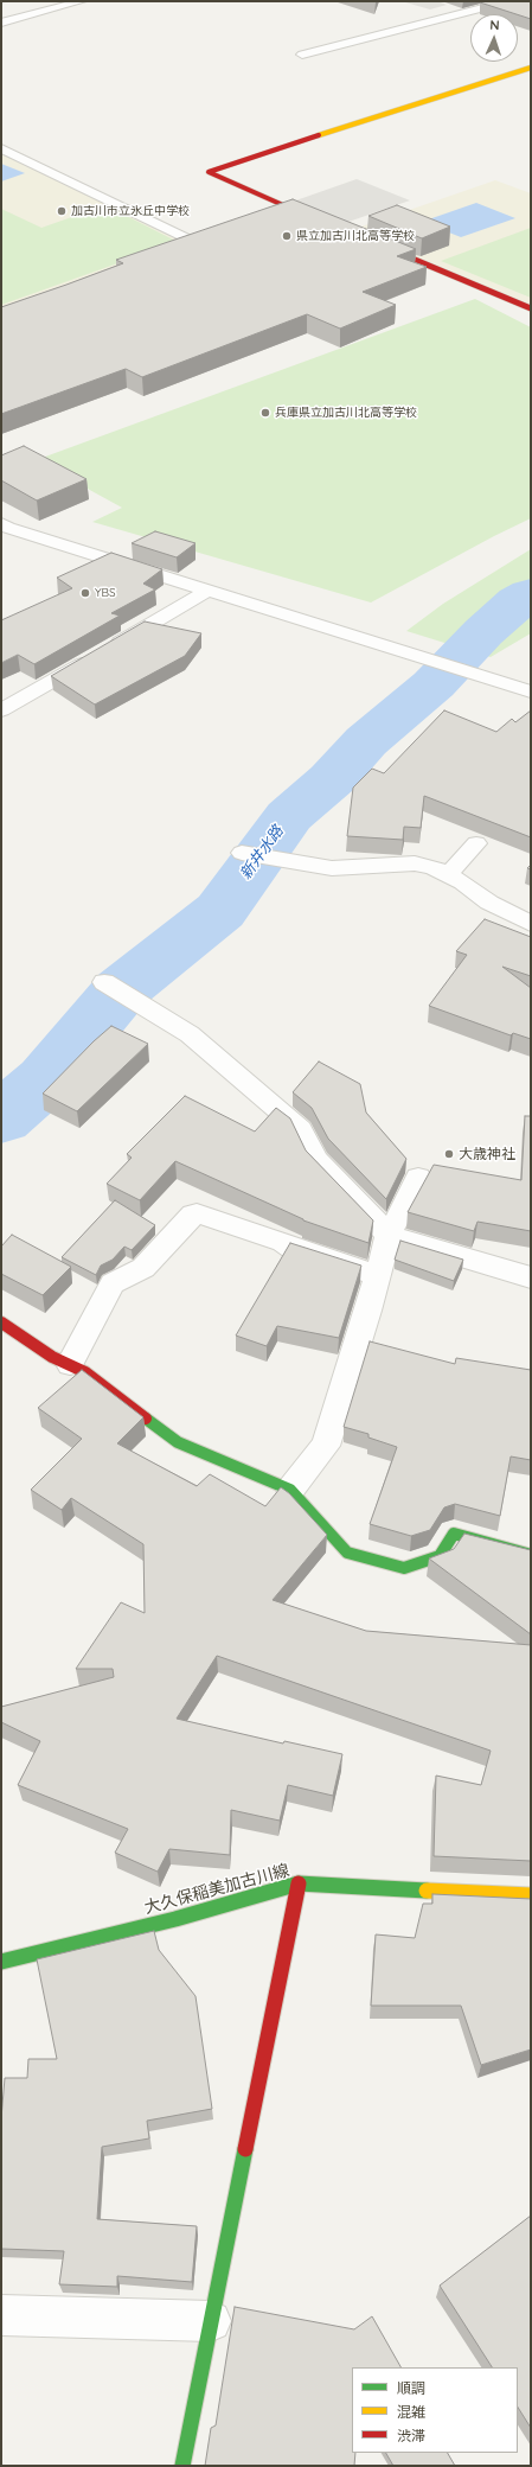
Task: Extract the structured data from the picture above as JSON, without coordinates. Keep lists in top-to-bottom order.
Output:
{
  "streets": {
    "street": ["大久保稲美加古川線"]
  },
  "water": ["新井水路"],
  "places": [
    "加古川市立氷丘中学校",
    "県立加古川北高等学校",
    "兵庫県立加古川北高等学校",
    "YBS",
    "大歳神社"
  ],
  "legend": ["順調", "混雑", "渋滞"],
  "north": "top"
}
